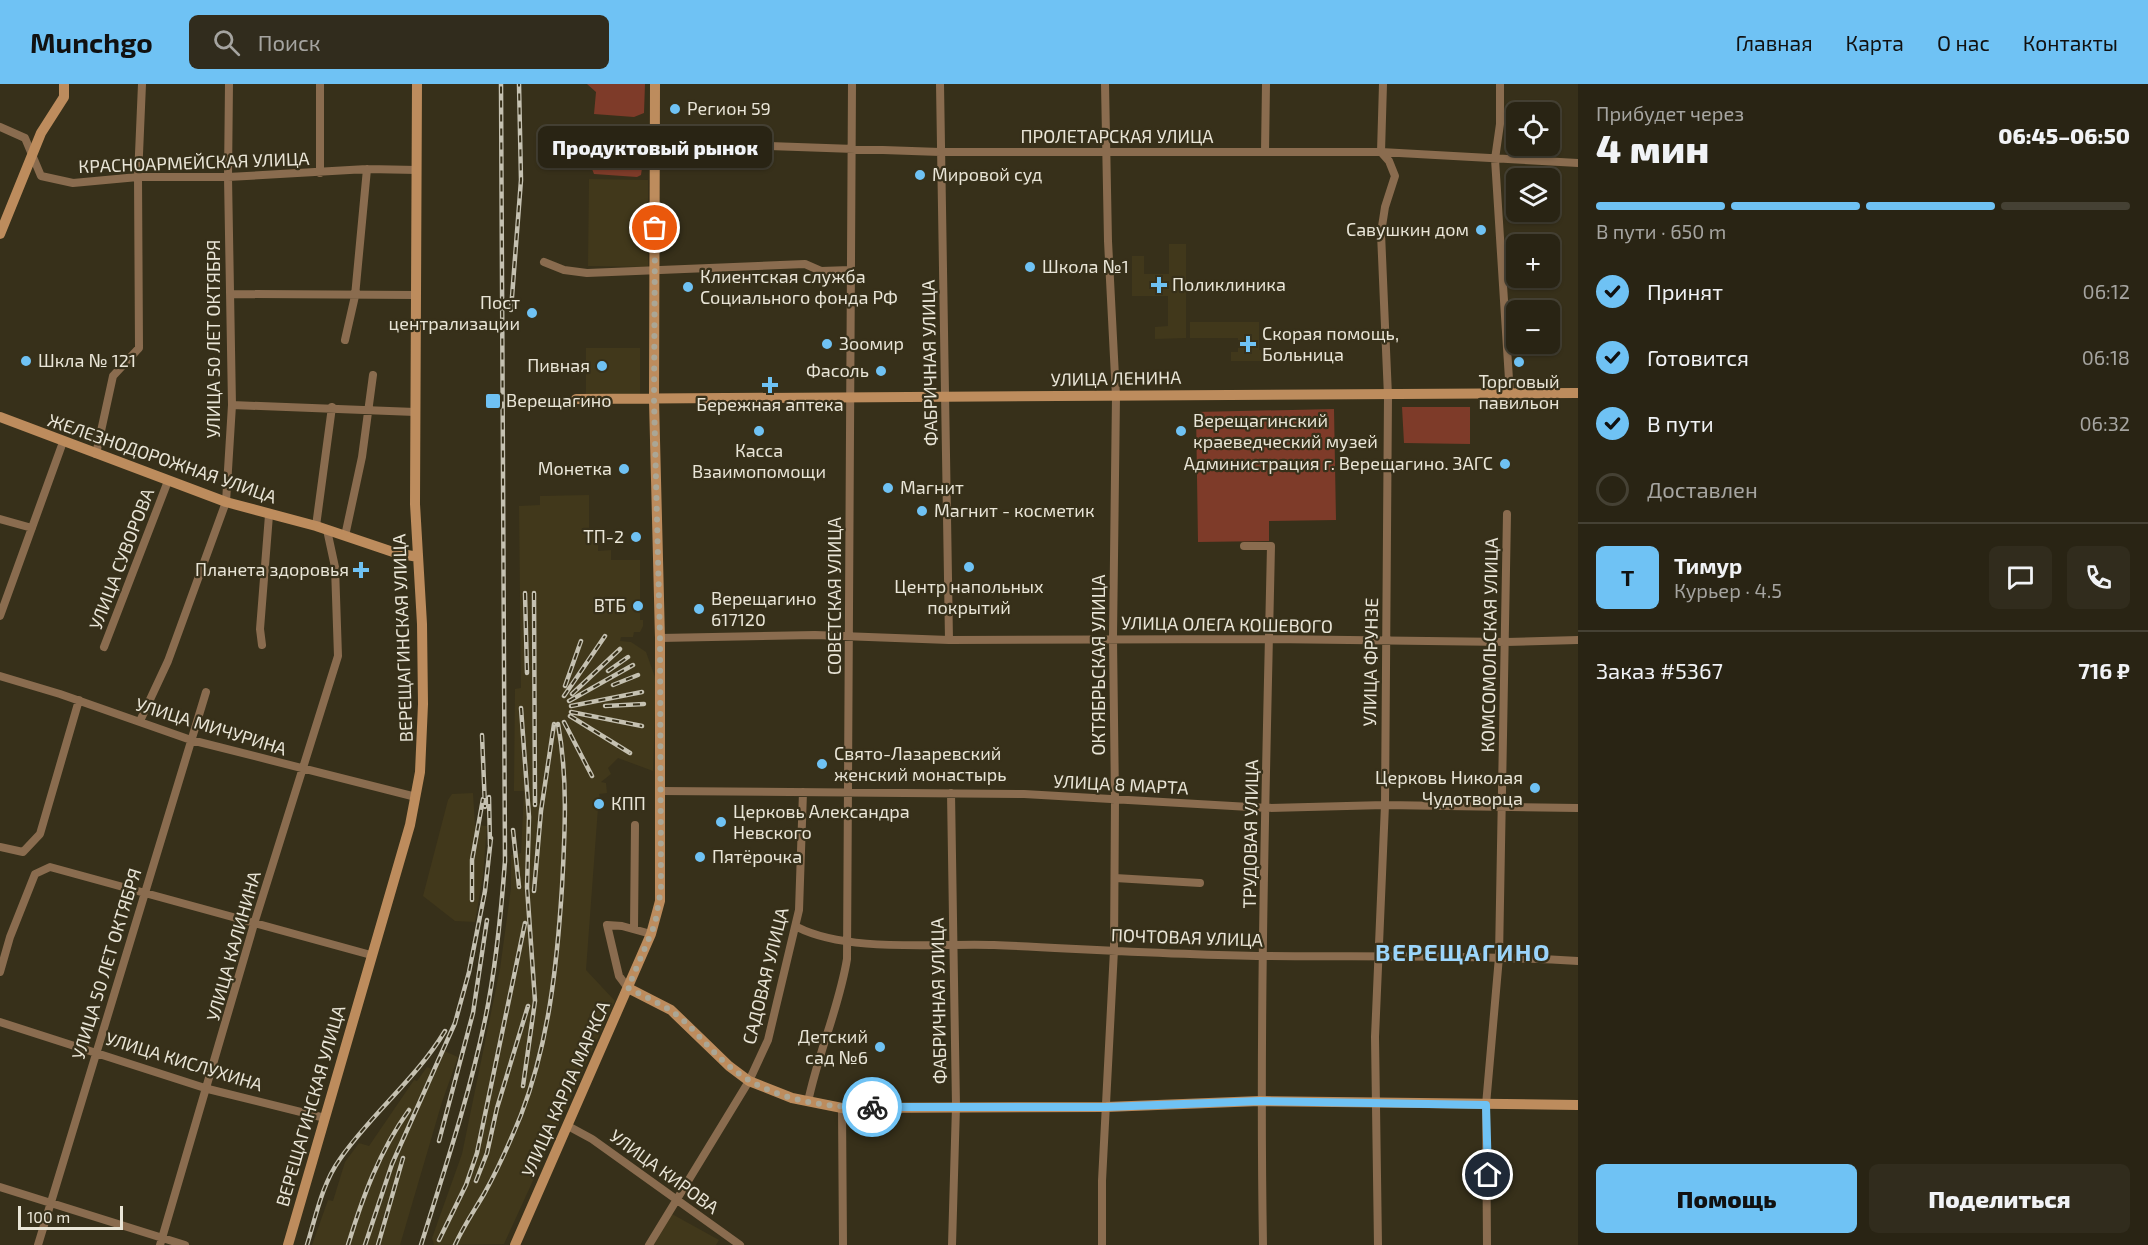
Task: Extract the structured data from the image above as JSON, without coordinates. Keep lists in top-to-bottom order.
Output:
{
  "streets": {
    "street": [
      "ПРОЛЕТАРСКАЯ УЛИЦА",
      "КРАСНОАРМЕЙСКАЯ УЛИЦА",
      "УЛИЦА 50 ЛЕТ ОКТЯБРЯ",
      "ФАБРИЧНАЯ УЛИЦА",
      "УЛИЦА ЛЕНИНА",
      "ЖЕЛЕЗНОДОРОЖНАЯ УЛИЦА",
      "УЛИЦА СУВОРОВА",
      "СОВЕТСКАЯ УЛИЦА",
      "УЛИЦА ОЛЕГА КОШЕВОГО",
      "ВЕРЕЩАГИНСКАЯ УЛИЦА",
      "КОМСОМОЛЬСКАЯ УЛИЦА",
      "УЛИЦА ФРУНЗЕ",
      "ОКТЯБРЬСКАЯ УЛИЦА",
      "УЛИЦА МИЧУРИНА",
      "УЛИЦА 8 МАРТА",
      "ТРУДОВАЯ УЛИЦА",
      "ПОЧТОВАЯ УЛИЦА",
      "УЛИЦА КАЛИНИНА",
      "САДОВАЯ УЛИЦА",
      "УЛИЦА КИСЛУХИНА",
      "УЛИЦА КАРЛА МАРКСА",
      "УЛИЦА КИРОВА"
    ]
  },
  "crossings": [
    ["ПРОЛЕТАРСКАЯ УЛИЦА", "ФАБРИЧНАЯ УЛИЦА"],
    ["ПРОЛЕТАРСКАЯ УЛИЦА", "СОВЕТСКАЯ УЛИЦА"],
    ["ПРОЛЕТАРСКАЯ УЛИЦА", "УЛИЦА ФРУНЗЕ"],
    ["ПРОЛЕТАРСКАЯ УЛИЦА", "ОКТЯБРЬСКАЯ УЛИЦА"],
    ["ПРОЛЕТАРСКАЯ УЛИЦА", "УЛИЦА КАРЛА МАРКСА"],
    ["КРАСНОАРМЕЙСКАЯ УЛИЦА", "УЛИЦА 50 ЛЕТ ОКТЯБРЯ"],
    ["КРАСНОАРМЕЙСКАЯ УЛИЦА", "ВЕРЕЩАГИНСКАЯ УЛИЦА"],
    ["УЛИЦА 50 ЛЕТ ОКТЯБРЯ", "ЖЕЛЕЗНОДОРОЖНАЯ УЛИЦА"],
    ["УЛИЦА 50 ЛЕТ ОКТЯБРЯ", "УЛИЦА МИЧУРИНА"],
    ["УЛИЦА 50 ЛЕТ ОКТЯБРЯ", "УЛИЦА КИСЛУХИНА"],
    ["ФАБРИЧНАЯ УЛИЦА", "УЛИЦА ЛЕНИНА"],
    ["ФАБРИЧНАЯ УЛИЦА", "УЛИЦА ОЛЕГА КОШЕВОГО"],
    ["ФАБРИЧНАЯ УЛИЦА", "УЛИЦА 8 МАРТА"],
    ["ФАБРИЧНАЯ УЛИЦА", "ПОЧТОВАЯ УЛИЦА"],
    ["УЛИЦА ЛЕНИНА", "СОВЕТСКАЯ УЛИЦА"],
    ["УЛИЦА ЛЕНИНА", "УЛИЦА ФРУНЗЕ"],
    ["УЛИЦА ЛЕНИНА", "ОКТЯБРЬСКАЯ УЛИЦА"],
    ["УЛИЦА ЛЕНИНА", "УЛИЦА КАРЛА МАРКСА"],
    ["ЖЕЛЕЗНОДОРОЖНАЯ УЛИЦА", "УЛИЦА СУВОРОВА"],
    ["ЖЕЛЕЗНОДОРОЖНАЯ УЛИЦА", "ВЕРЕЩАГИНСКАЯ УЛИЦА"],
    ["ЖЕЛЕЗНОДОРОЖНАЯ УЛИЦА", "УЛИЦА КАЛИНИНА"],
    ["СОВЕТСКАЯ УЛИЦА", "УЛИЦА ОЛЕГА КОШЕВОГО"],
    ["СОВЕТСКАЯ УЛИЦА", "УЛИЦА 8 МАРТА"],
    ["СОВЕТСКАЯ УЛИЦА", "ПОЧТОВАЯ УЛИЦА"],
    ["УЛИЦА ОЛЕГА КОШЕВОГО", "КОМСОМОЛЬСКАЯ УЛИЦА"],
    ["УЛИЦА ОЛЕГА КОШЕВОГО", "УЛИЦА ФРУНЗЕ"],
    ["УЛИЦА ОЛЕГА КОШЕВОГО", "ОКТЯБРЬСКАЯ УЛИЦА"],
    ["УЛИЦА ОЛЕГА КОШЕВОГО", "ТРУДОВАЯ УЛИЦА"],
    ["УЛИЦА ОЛЕГА КОШЕВОГО", "УЛИЦА КАРЛА МАРКСА"],
    ["ВЕРЕЩАГИНСКАЯ УЛИЦА", "УЛИЦА МИЧУРИНА"],
    ["ВЕРЕЩАГИНСКАЯ УЛИЦА", "УЛИЦА КИСЛУХИНА"],
    ["КОМСОМОЛЬСКАЯ УЛИЦА", "УЛИЦА 8 МАРТА"],
    ["КОМСОМОЛЬСКАЯ УЛИЦА", "ПОЧТОВАЯ УЛИЦА"],
    ["УЛИЦА ФРУНЗЕ", "УЛИЦА 8 МАРТА"],
    ["УЛИЦА ФРУНЗЕ", "ПОЧТОВАЯ УЛИЦА"],
    ["ОКТЯБРЬСКАЯ УЛИЦА", "УЛИЦА 8 МАРТА"],
    ["ОКТЯБРЬСКАЯ УЛИЦА", "ПОЧТОВАЯ УЛИЦА"],
    ["УЛИЦА МИЧУРИНА", "УЛИЦА КАЛИНИНА"],
    ["УЛИЦА 8 МАРТА", "ТРУДОВАЯ УЛИЦА"],
    ["УЛИЦА 8 МАРТА", "САДОВАЯ УЛИЦА"],
    ["УЛИЦА 8 МАРТА", "УЛИЦА КАРЛА МАРКСА"],
    ["ТРУДОВАЯ УЛИЦА", "ПОЧТОВАЯ УЛИЦА"],
    ["ПОЧТОВАЯ УЛИЦА", "САДОВАЯ УЛИЦА"],
    ["УЛИЦА КАЛИНИНА", "УЛИЦА КИСЛУХИНА"],
    ["САДОВАЯ УЛИЦА", "УЛИЦА КИРОВА"],
    ["УЛИЦА КАРЛА МАРКСА", "УЛИЦА КИРОВА"]
  ],
  "districts": ["ВЕРЕЩАГИНО"],
  "places": {
    "other": [
      "Регион 59",
      "Мировой суд",
      "Продуктовый рынок",
      "Савушкин дом",
      "Школа №1",
      "Клиентская служба Социального фонда РФ",
      "Пост централизации",
      "Зоомир",
      "Шкла № 121",
      "Торговый павильон",
      "Пивная",
      "Фасоль",
      "Касса Взаимопомощи",
      "Верещагинский краеведческий музей",
      "Администрация г. Верещагино. ЗАГС",
      "Монетка",
      "Магнит",
      "Магнит - косметик",
      "ТП-2",
      "Центр напольных покрытий",
      "ВТБ",
      "Верещагино 617120",
      "Свято-Лазаревский женский монастырь",
      "Церковь Николая Чудотворца",
      "КПП",
      "Церковь Александра Невского",
      "Пятёрочка",
      "Детский сад №6"
    ],
    "health": [
      "Поликлиника",
      "Скорая помощь, Больница",
      "Бережная аптека",
      "Планета здоровья"
    ],
    "transit": ["Верещагино"]
  },
  "scale_bar": "100 m",
  "page": {
    "header": "Munchgo",
    "search": "Поиск",
    "nav": [
      "Главная",
      "Карта",
      "О нас",
      "Контакты"
    ],
    "heading": ["4 мин", "Прибудет через", "06:45–06:50"],
    "panel": [
      "Тимур",
      "Курьер · 4.5",
      "Заказ #5367",
      "716 ₽"
    ],
    "map_buttons": ["+", "−"],
    "bubble": "Продуктовый рынок",
    "bar": "В пути · 650 m",
    "list": [
      ["Принят", "06:12"],
      ["Готовится", "06:18"],
      ["В пути", "06:32"],
      "Доставлен"
    ],
    "round": "Т",
    "buttons": ["Помощь", "Поделиться"],
    "scale": "100 m"
  }
}
